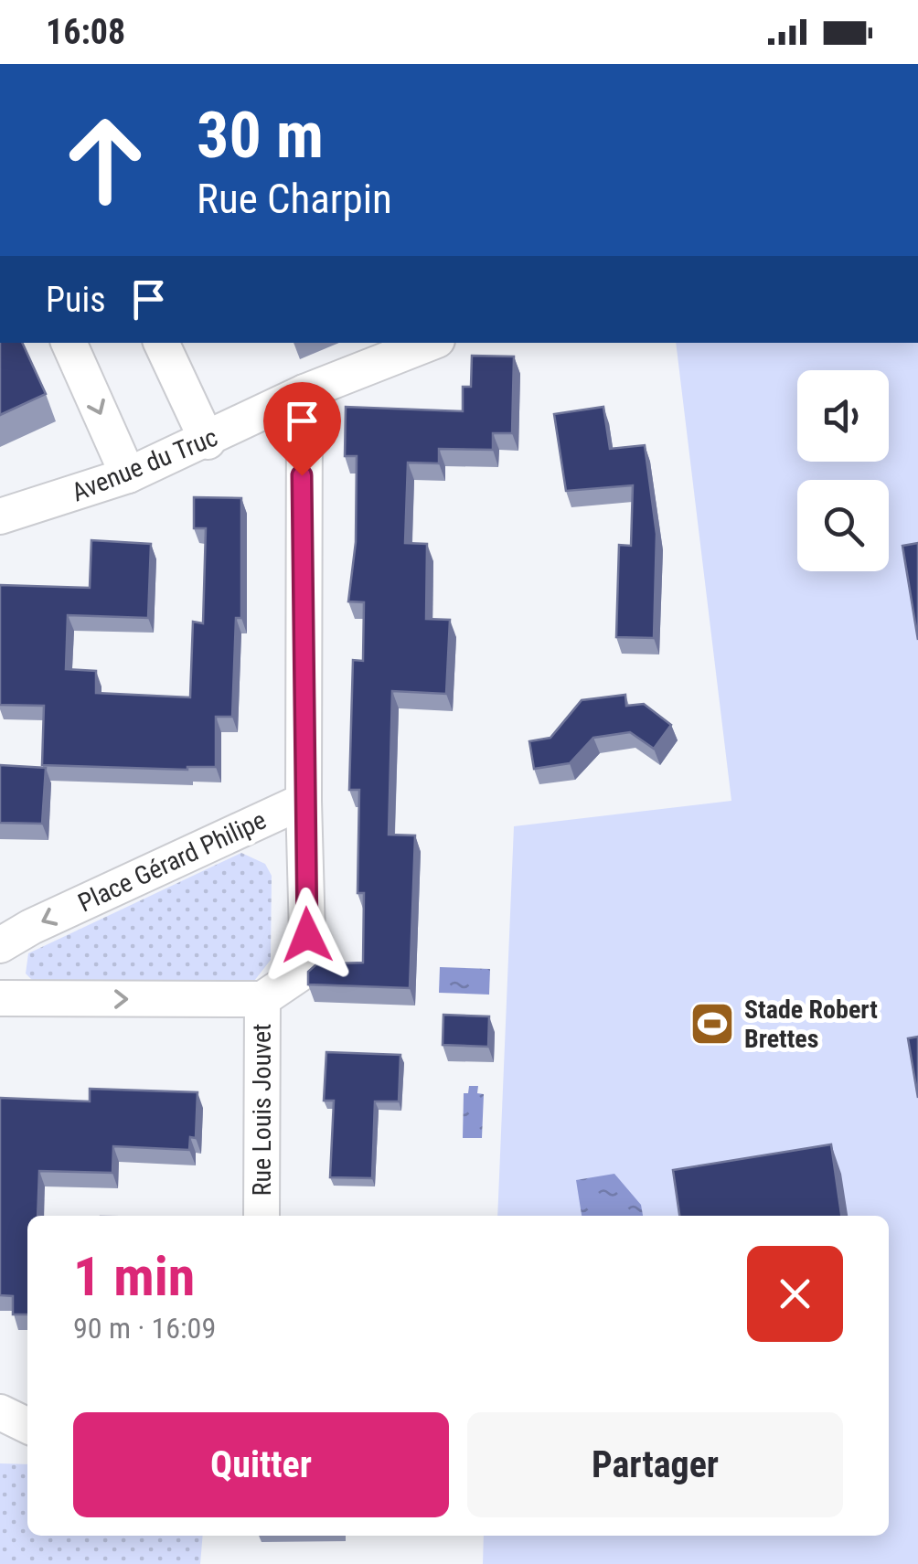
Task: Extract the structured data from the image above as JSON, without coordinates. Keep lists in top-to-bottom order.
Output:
{
  "streets": {
    "street": ["Avenue du Truc", "Place Gérard Philipe", "Rue Louis Jouvet"]
  },
  "crossings": [
    ["Place Gérard Philipe", "Rue Louis Jouvet"]
  ],
  "places": {
    "sports": ["Stade Robert Brettes"]
  },
  "page": {
    "status": "16:08",
    "turn": ["30 m", "Rue Charpin"],
    "then": "Puis",
    "heading": ["1 min", "90 m · 16:09"],
    "buttons": ["Quitter", "Partager"]
  }
}
